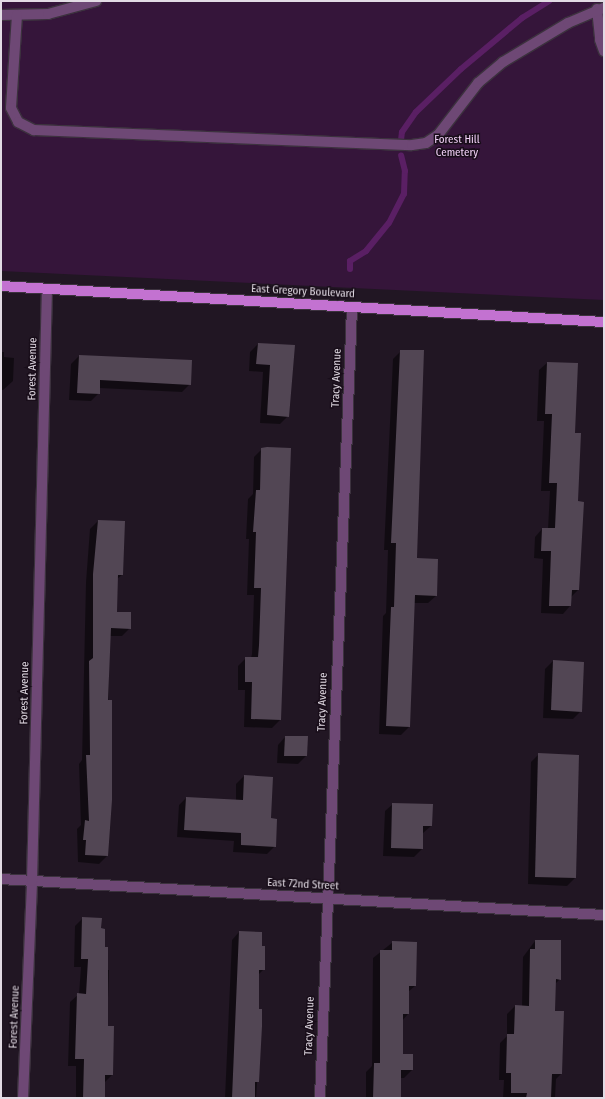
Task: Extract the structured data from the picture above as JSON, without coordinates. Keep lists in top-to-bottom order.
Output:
{
  "streets": {
    "main road": ["East Gregory Boulevard"],
    "street": ["Forest Avenue", "Tracy Avenue", "East 72nd Street"]
  },
  "crossings": [
    ["East Gregory Boulevard", "Forest Avenue"],
    ["East Gregory Boulevard", "Tracy Avenue"],
    ["Forest Avenue", "East 72nd Street"],
    ["Tracy Avenue", "East 72nd Street"]
  ],
  "parks": ["Forest Hill Cemetery"]
}
